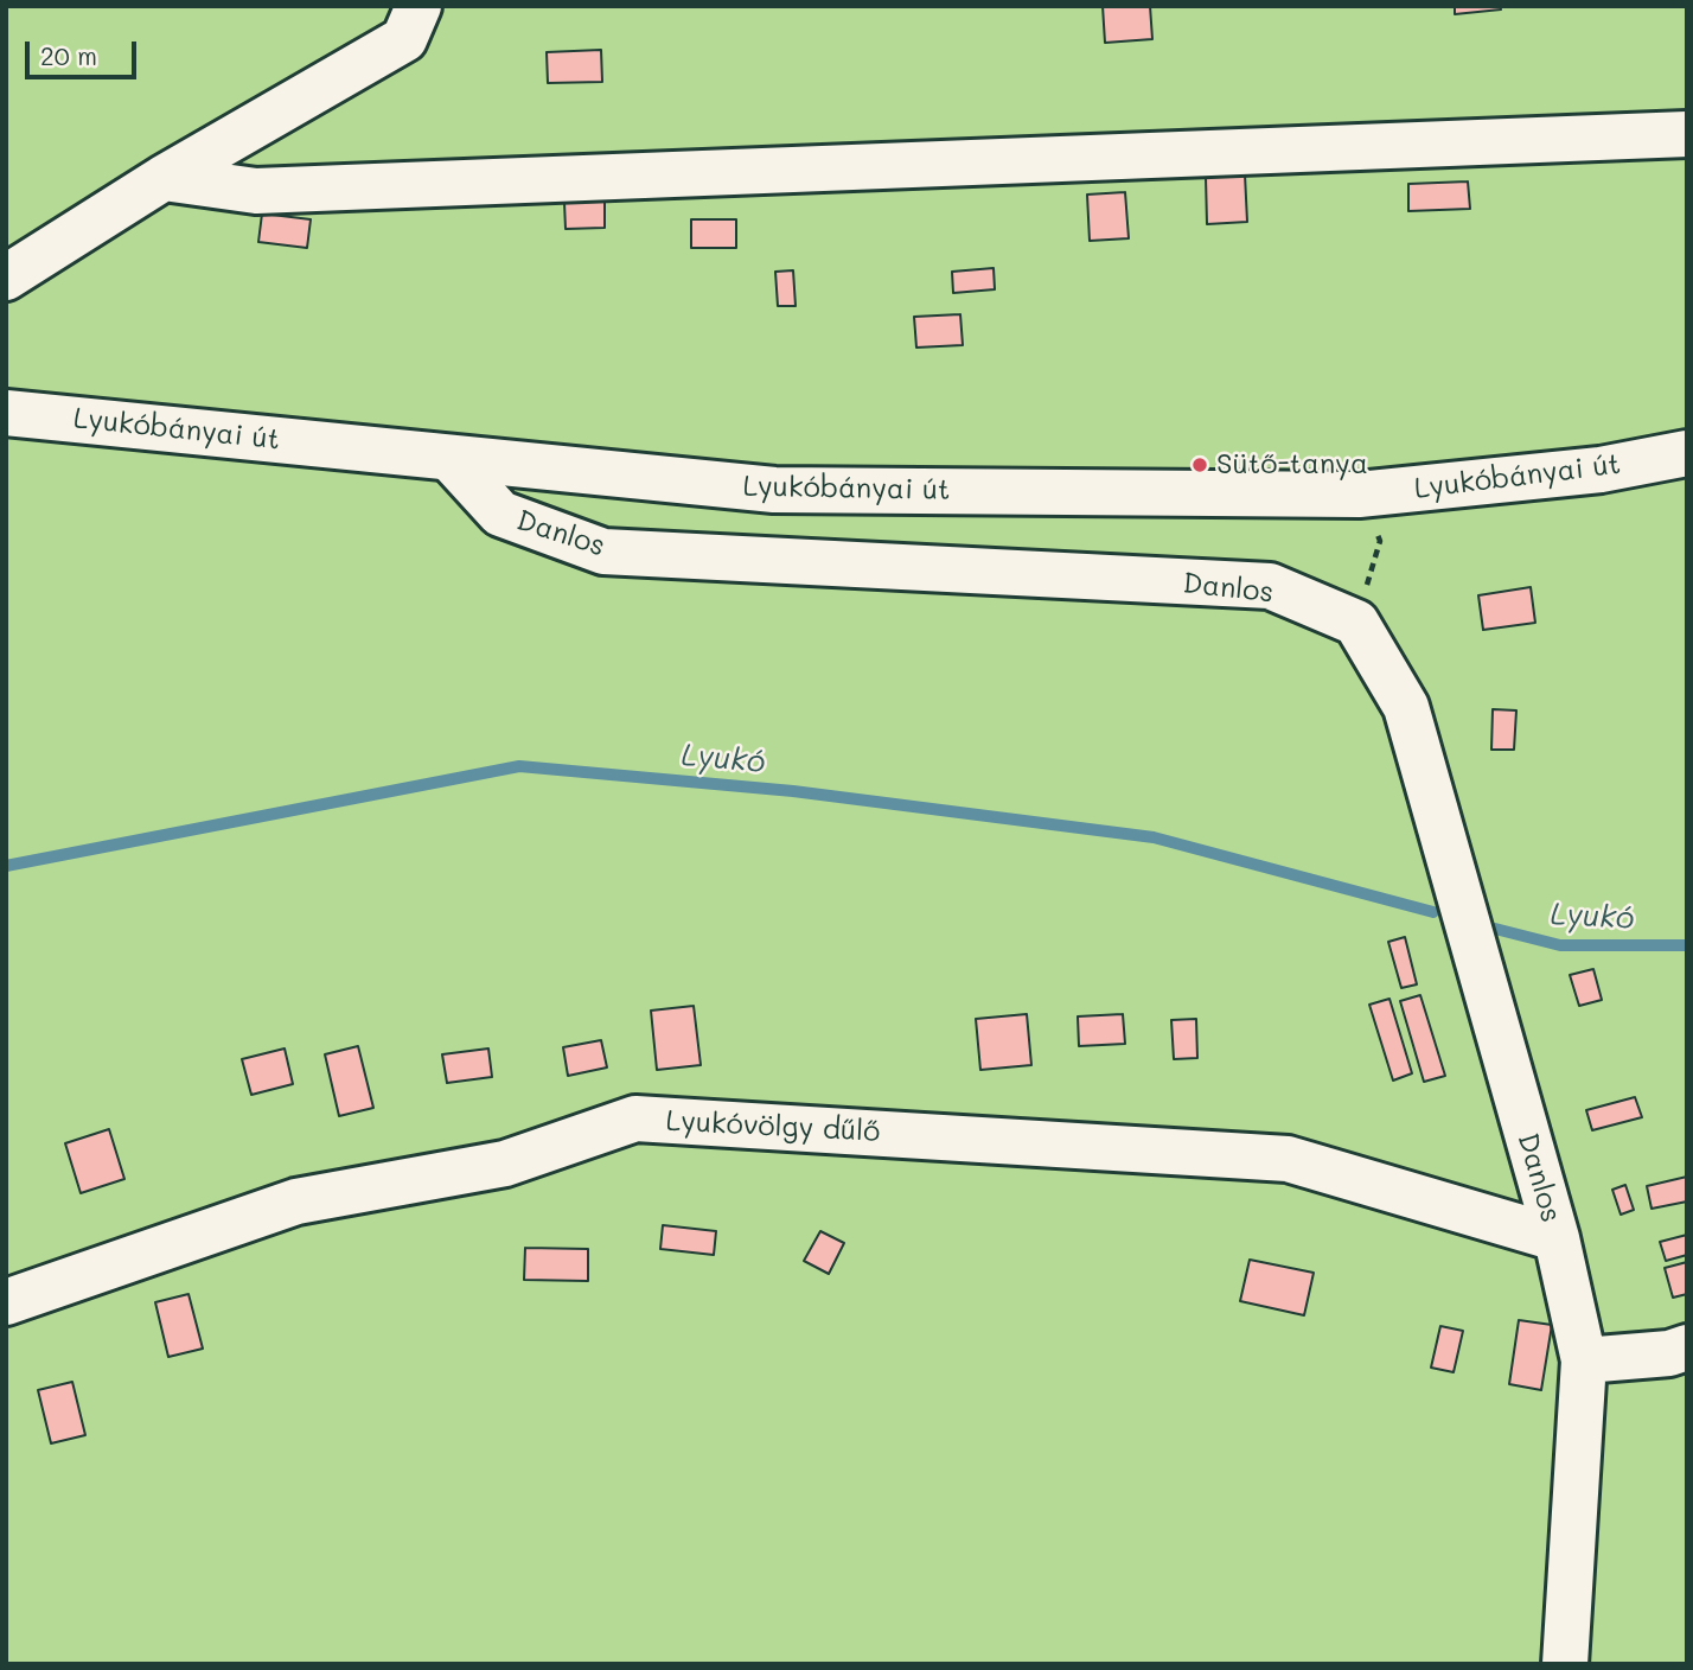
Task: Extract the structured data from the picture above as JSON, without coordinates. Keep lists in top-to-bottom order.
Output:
{
  "streets": {
    "street": ["Lyukóbányai út", "Danlos", "Lyukóvölgy dűlő"]
  },
  "crossings": [
    ["Lyukóbányai út", "Danlos"],
    ["Danlos", "Lyukóvölgy dűlő"]
  ],
  "water": ["Lyukó"],
  "places": ["Sütő-tanya"],
  "scale_bar": "20 m"
}
